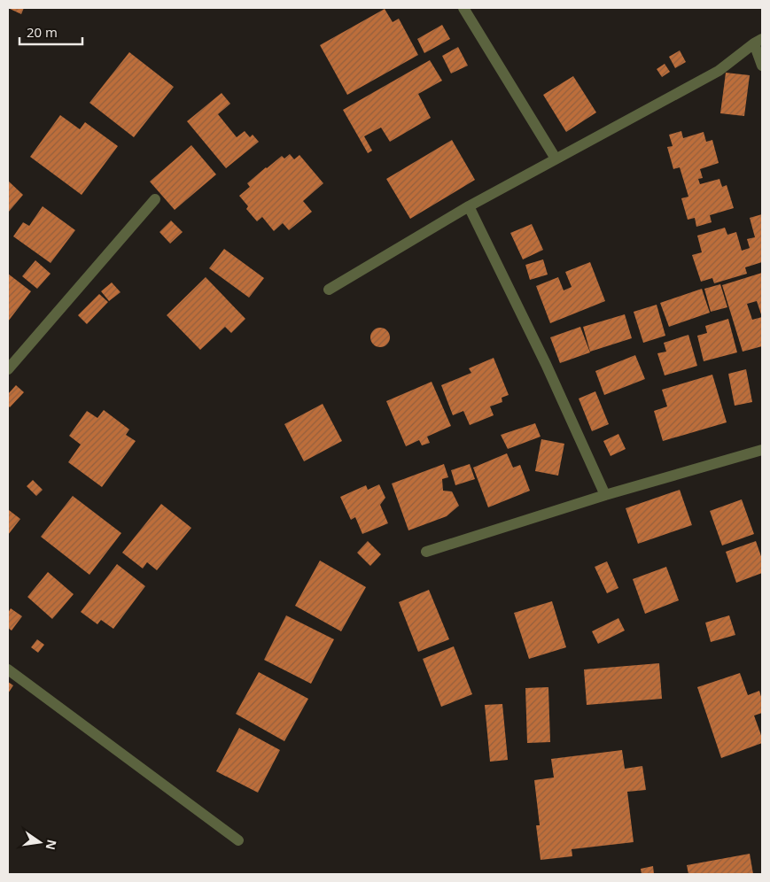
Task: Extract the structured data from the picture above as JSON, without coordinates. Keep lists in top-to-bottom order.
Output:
{
  "scale_bar": "20 m",
  "north": "right"
}
